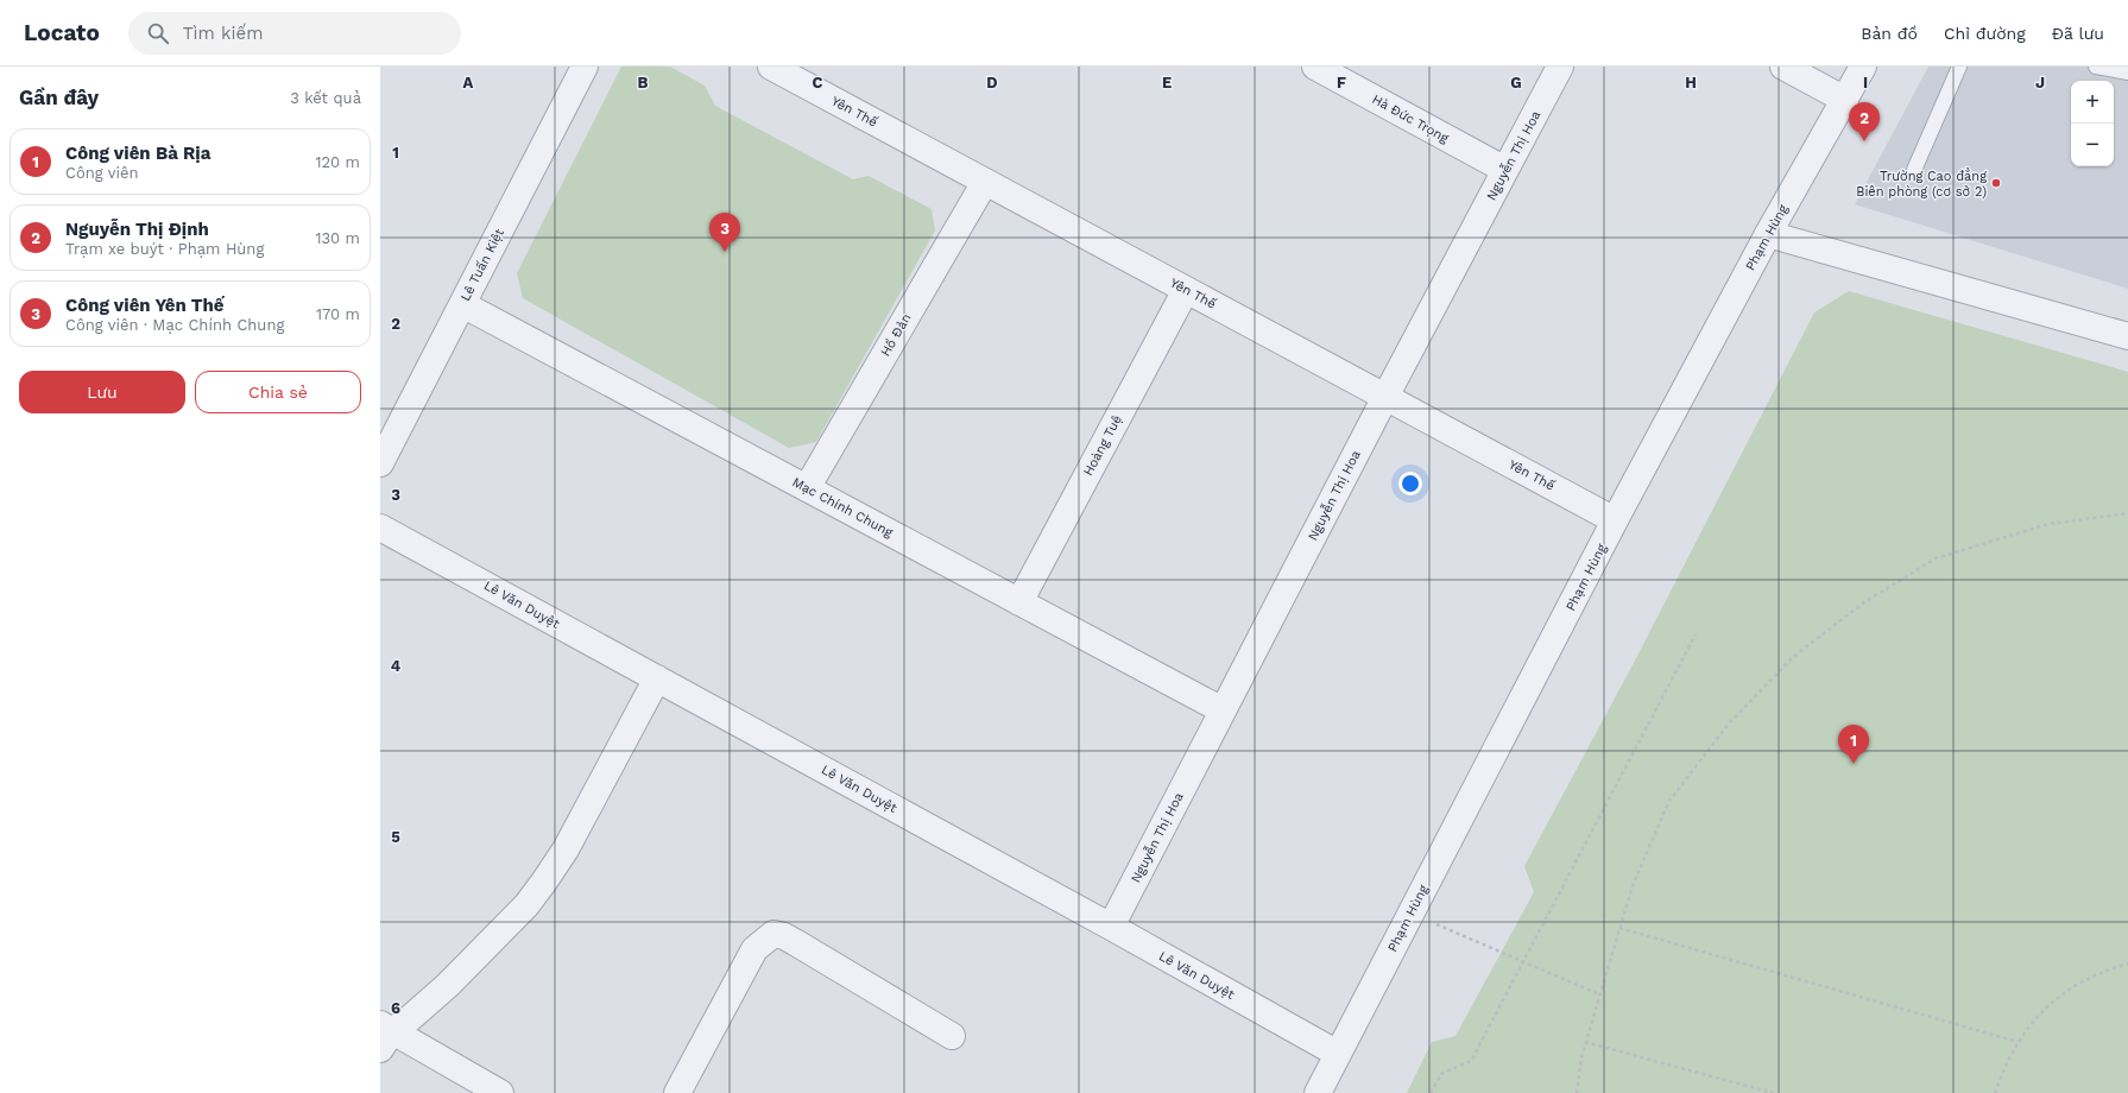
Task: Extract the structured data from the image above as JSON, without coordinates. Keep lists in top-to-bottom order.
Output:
{
  "streets": {
    "street": [
      "Yên Thế",
      "Hà Đức Trọng",
      "Nguyễn Thị Hoa",
      "Phạm Hùng",
      "Lê Tuấn Kiệt",
      "Hồ Đản",
      "Hoàng Tuệ",
      "Mạc Chính Chung",
      "Lê Văn Duyệt"
    ]
  },
  "crossings": [
    ["Yên Thế", "Nguyễn Thị Hoa"],
    ["Yên Thế", "Phạm Hùng"],
    ["Yên Thế", "Hồ Đản"],
    ["Yên Thế", "Hoàng Tuệ"],
    ["Hà Đức Trọng", "Nguyễn Thị Hoa"],
    ["Nguyễn Thị Hoa", "Mạc Chính Chung"],
    ["Nguyễn Thị Hoa", "Lê Văn Duyệt"],
    ["Phạm Hùng", "Lê Văn Duyệt"],
    ["Lê Tuấn Kiệt", "Mạc Chính Chung"],
    ["Hồ Đản", "Mạc Chính Chung"],
    ["Hoàng Tuệ", "Mạc Chính Chung"]
  ],
  "places": ["Trường Cao đẳng Biên phòng (cơ sở 2)"],
  "page": {
    "header": "Locato",
    "search": "Tìm kiếm",
    "nav": ["Bản đồ", "Chỉ đường", "Đã lưu"],
    "heading": ["Gần đây", "3 kết quả"],
    "map_buttons": ["+", "−"],
    "pins": ["2", "3", "1"],
    "list": [
      {
        "mark": "1",
        "name": "Công viên Bà Rịa",
        "note": "Công viên",
        "value": "120 m"
      },
      {
        "mark": "2",
        "name": "Nguyễn Thị Định",
        "note": "Trạm xe buýt · Phạm Hùng",
        "value": "130 m"
      },
      {
        "mark": "3",
        "name": "Công viên Yên Thế",
        "note": "Công viên · Mạc Chính Chung",
        "value": "170 m"
      }
    ],
    "buttons": ["Lưu", "Chia sẻ"]
  },
  "grid": {
    "columns": [
      "A",
      "B",
      "C",
      "D",
      "E",
      "F",
      "G",
      "H",
      "I",
      "J"
    ],
    "rows": [
      "1",
      "2",
      "3",
      "4",
      "5",
      "6"
    ]
  }
}
